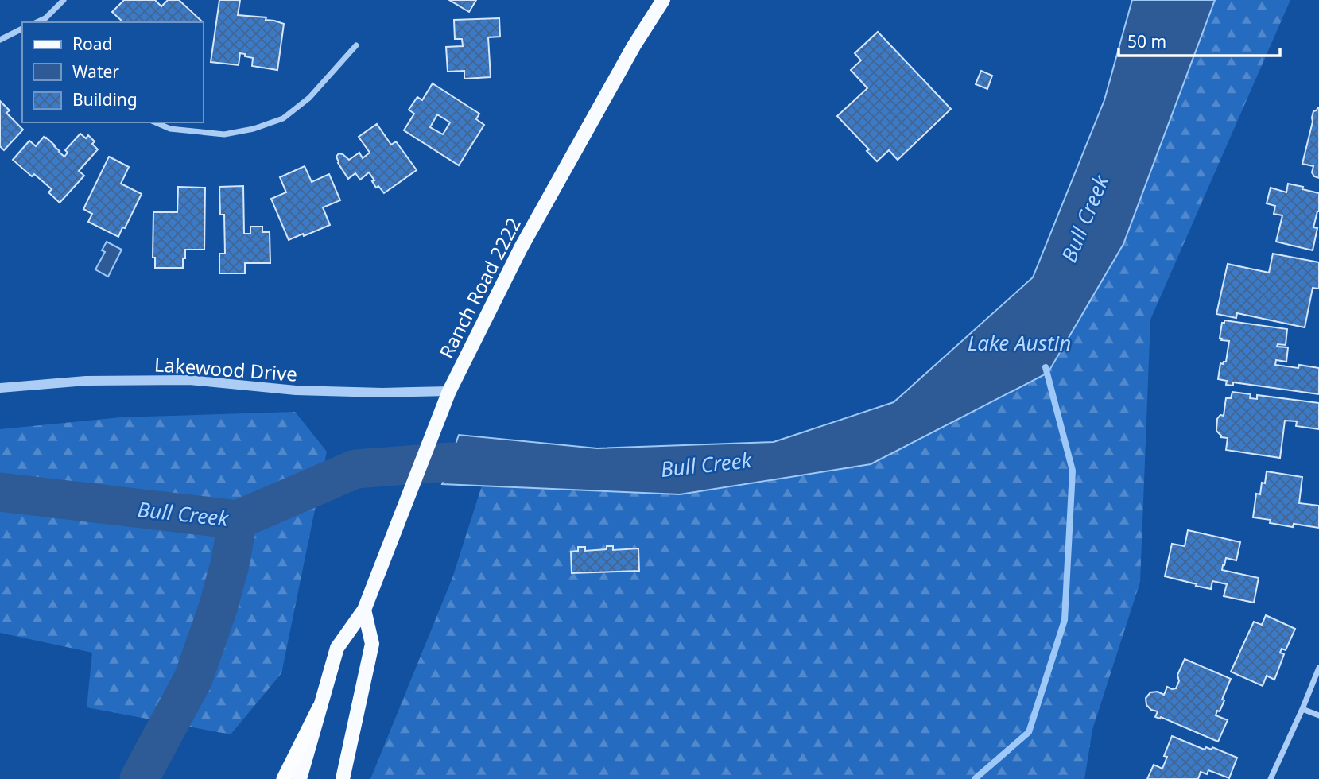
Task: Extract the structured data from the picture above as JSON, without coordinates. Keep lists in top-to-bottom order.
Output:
{
  "streets": {
    "main road": ["Ranch Road 2222"],
    "street": ["Lakewood Drive"]
  },
  "crossings": [
    ["Ranch Road 2222", "Lakewood Drive"]
  ],
  "water": ["Bull Creek", "Lake Austin"],
  "legend": ["Road", "Water", "Building"],
  "scale_bar": "50 m"
}
